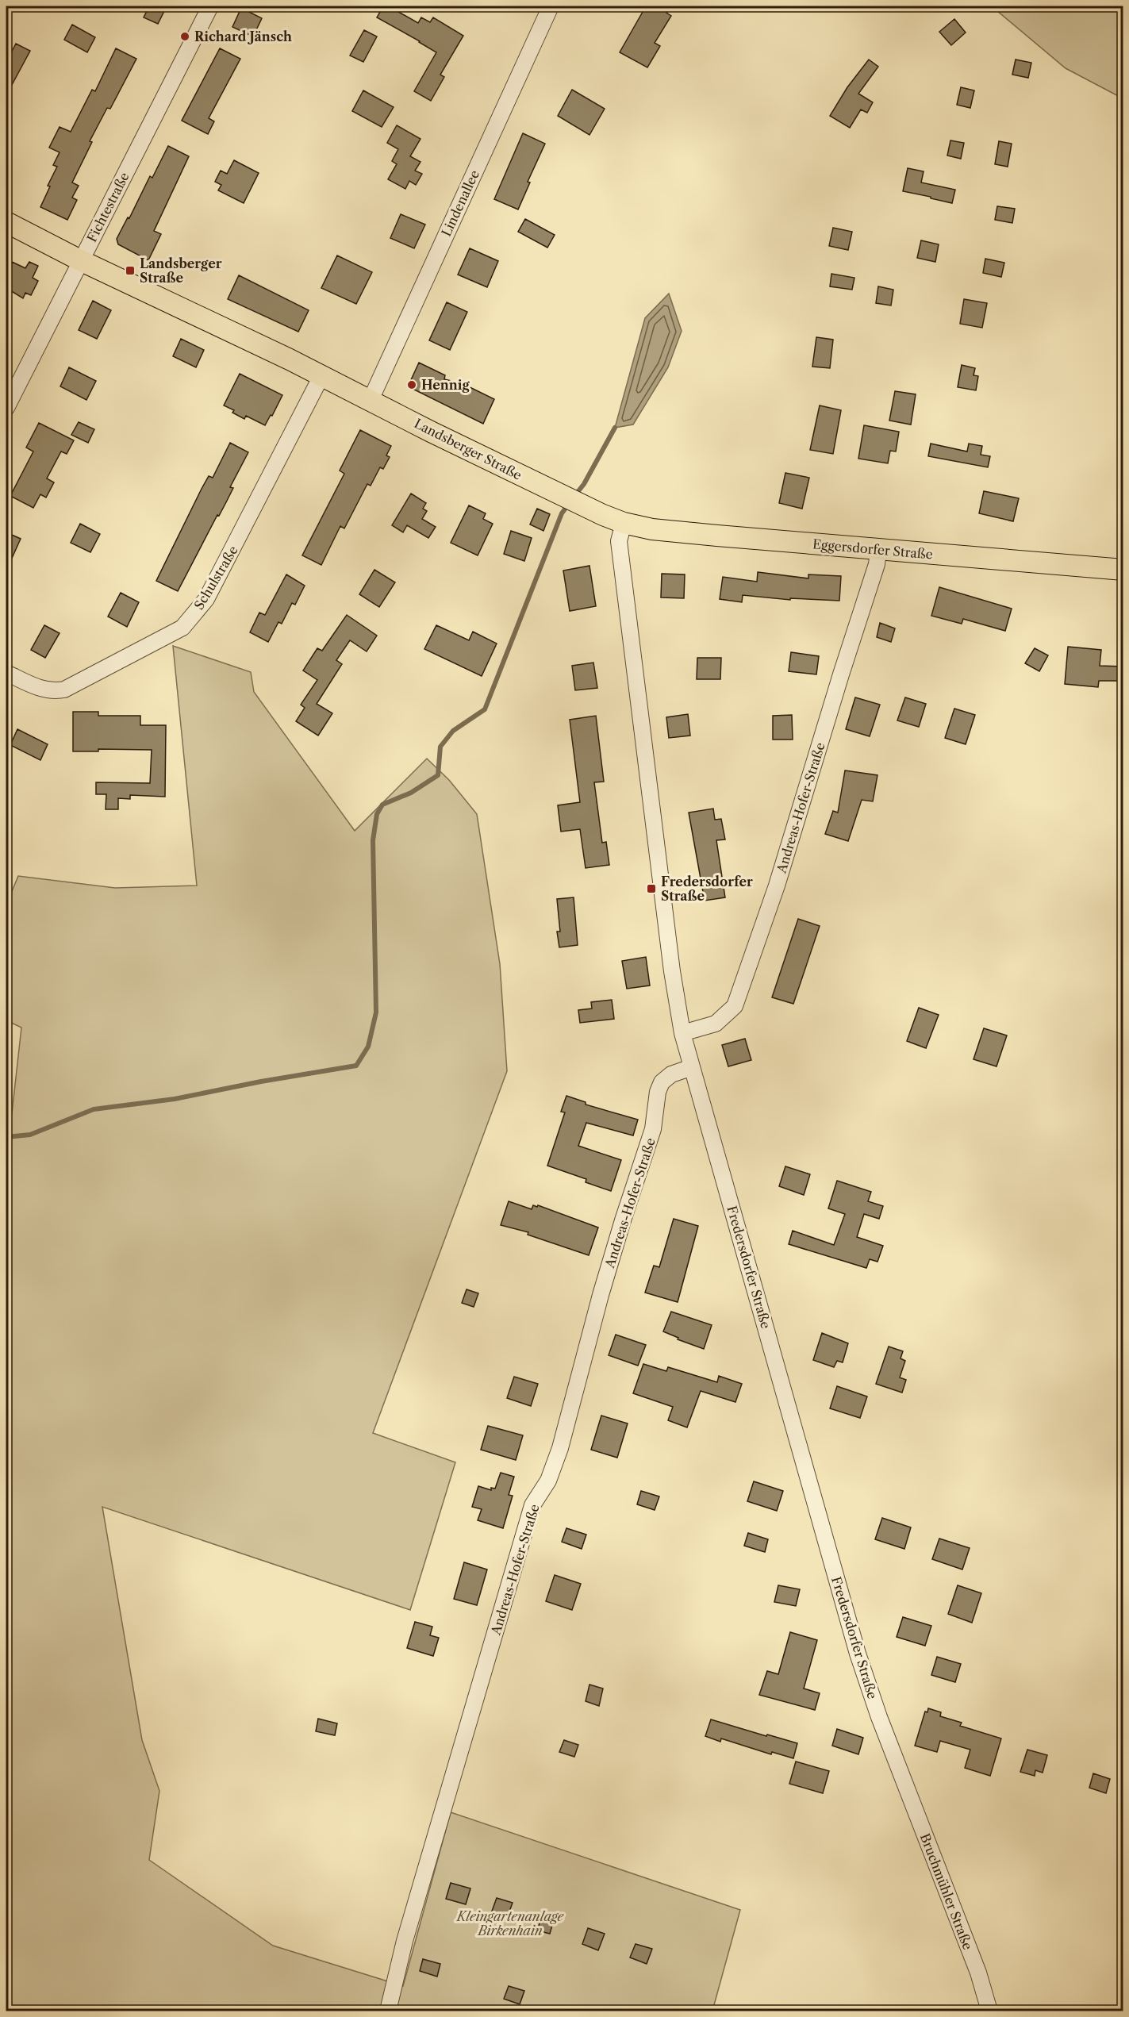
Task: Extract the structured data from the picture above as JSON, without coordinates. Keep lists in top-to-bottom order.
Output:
{
  "streets": {
    "main road": ["Landsberger Straße", "Eggersdorfer Straße"],
    "street": [
      "Lindenallee",
      "Fichtestraße",
      "Schulstraße",
      "Andreas-Hofer-Straße",
      "Fredersdorfer Straße",
      "Bruchmühler Straße"
    ]
  },
  "crossings": [
    ["Lindenallee", "Landsberger Straße"],
    ["Fichtestraße", "Landsberger Straße"],
    ["Landsberger Straße", "Eggersdorfer Straße"],
    ["Landsberger Straße", "Schulstraße"],
    ["Landsberger Straße", "Fredersdorfer Straße"],
    ["Eggersdorfer Straße", "Andreas-Hofer-Straße"],
    ["Eggersdorfer Straße", "Fredersdorfer Straße"],
    ["Andreas-Hofer-Straße", "Fredersdorfer Straße"],
    ["Fredersdorfer Straße", "Bruchmühler Straße"]
  ],
  "parks": ["Kleingartenanlage Birkenhain"],
  "places": {
    "other": ["Richard Jänsch", "Hennig"],
    "transit": ["Landsberger Straße", "Fredersdorfer Straße"]
  }
}
